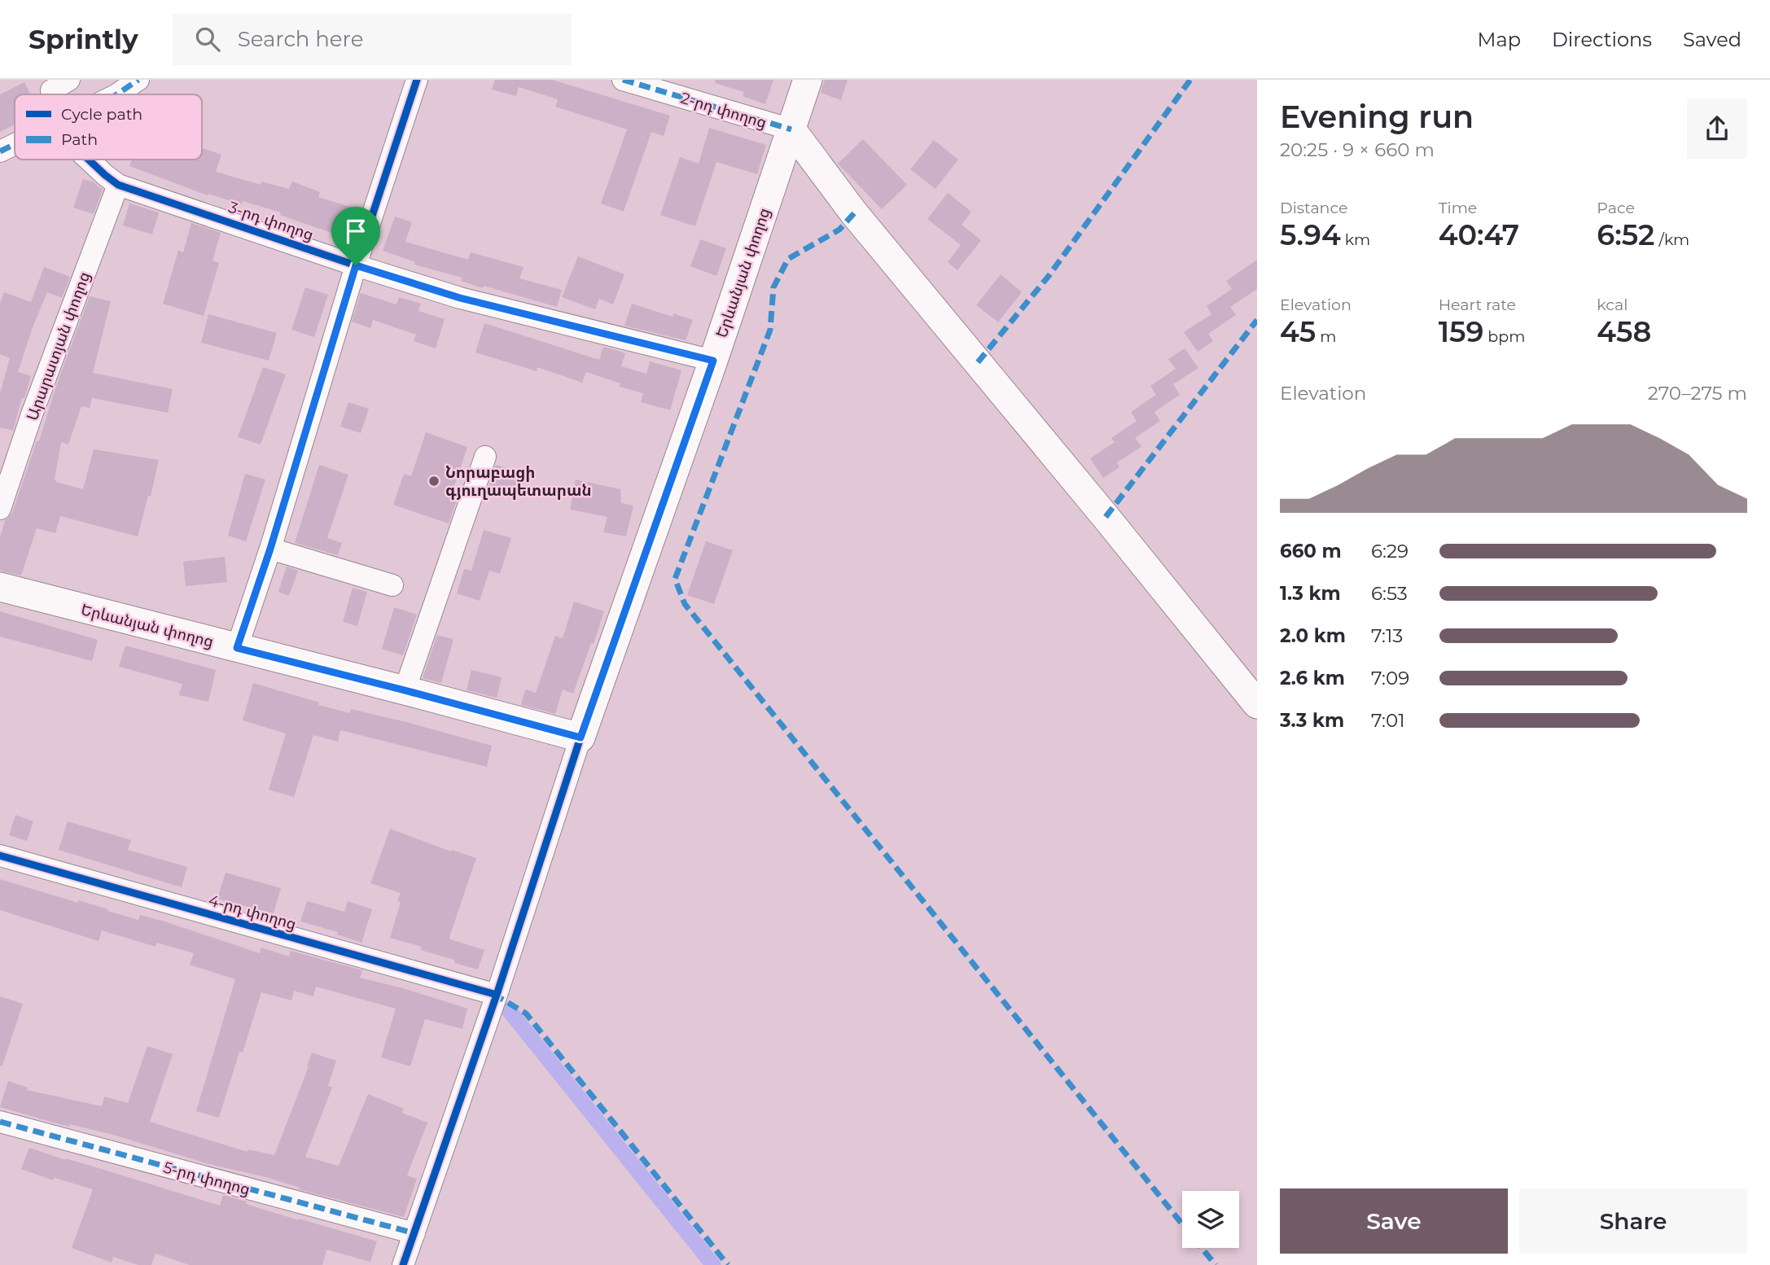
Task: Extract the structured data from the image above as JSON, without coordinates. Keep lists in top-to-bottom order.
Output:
{
  "streets": {
    "main road": ["Երևանյան փողոց"],
    "street": [
      "2-րդ փողոց",
      "3-րդ փողոց",
      "Արարատյան փողոց",
      "4-րդ փողոց",
      "5-րդ փողոց"
    ]
  },
  "crossings": [
    ["2-րդ փողոց", "Երևանյան փողոց"],
    ["3-րդ փողոց", "Երևանյան փողոց"],
    ["3-րդ փողոց", "Արարատյան փողոց"]
  ],
  "places": ["Նորաբացի գյուղապետարան"],
  "legend": ["Cycle path", "Path"],
  "page": {
    "header": "Sprintly",
    "search": "Search here",
    "nav": ["Map", "Directions", "Saved"],
    "heading": ["Evening run", "20:25 · 9 × 660 m"],
    "stats": [
      ["Distance", "5.94 km"],
      ["Time", "40:47"],
      ["Pace", "6:52 /km"],
      ["Elevation", "45 m"],
      ["Heart rate", "159 bpm"],
      ["kcal", "458"]
    ],
    "chart": ["Elevation", "270–275 m"],
    "list": [
      {
        "name": "660 m",
        "note": "6:29"
      },
      {
        "name": "1.3 km",
        "note": "6:53"
      },
      {
        "name": "2.0 km",
        "note": "7:13"
      },
      {
        "name": "2.6 km",
        "note": "7:09"
      },
      {
        "name": "3.3 km",
        "note": "7:01"
      }
    ],
    "buttons": ["Save", "Share"]
  }
}
